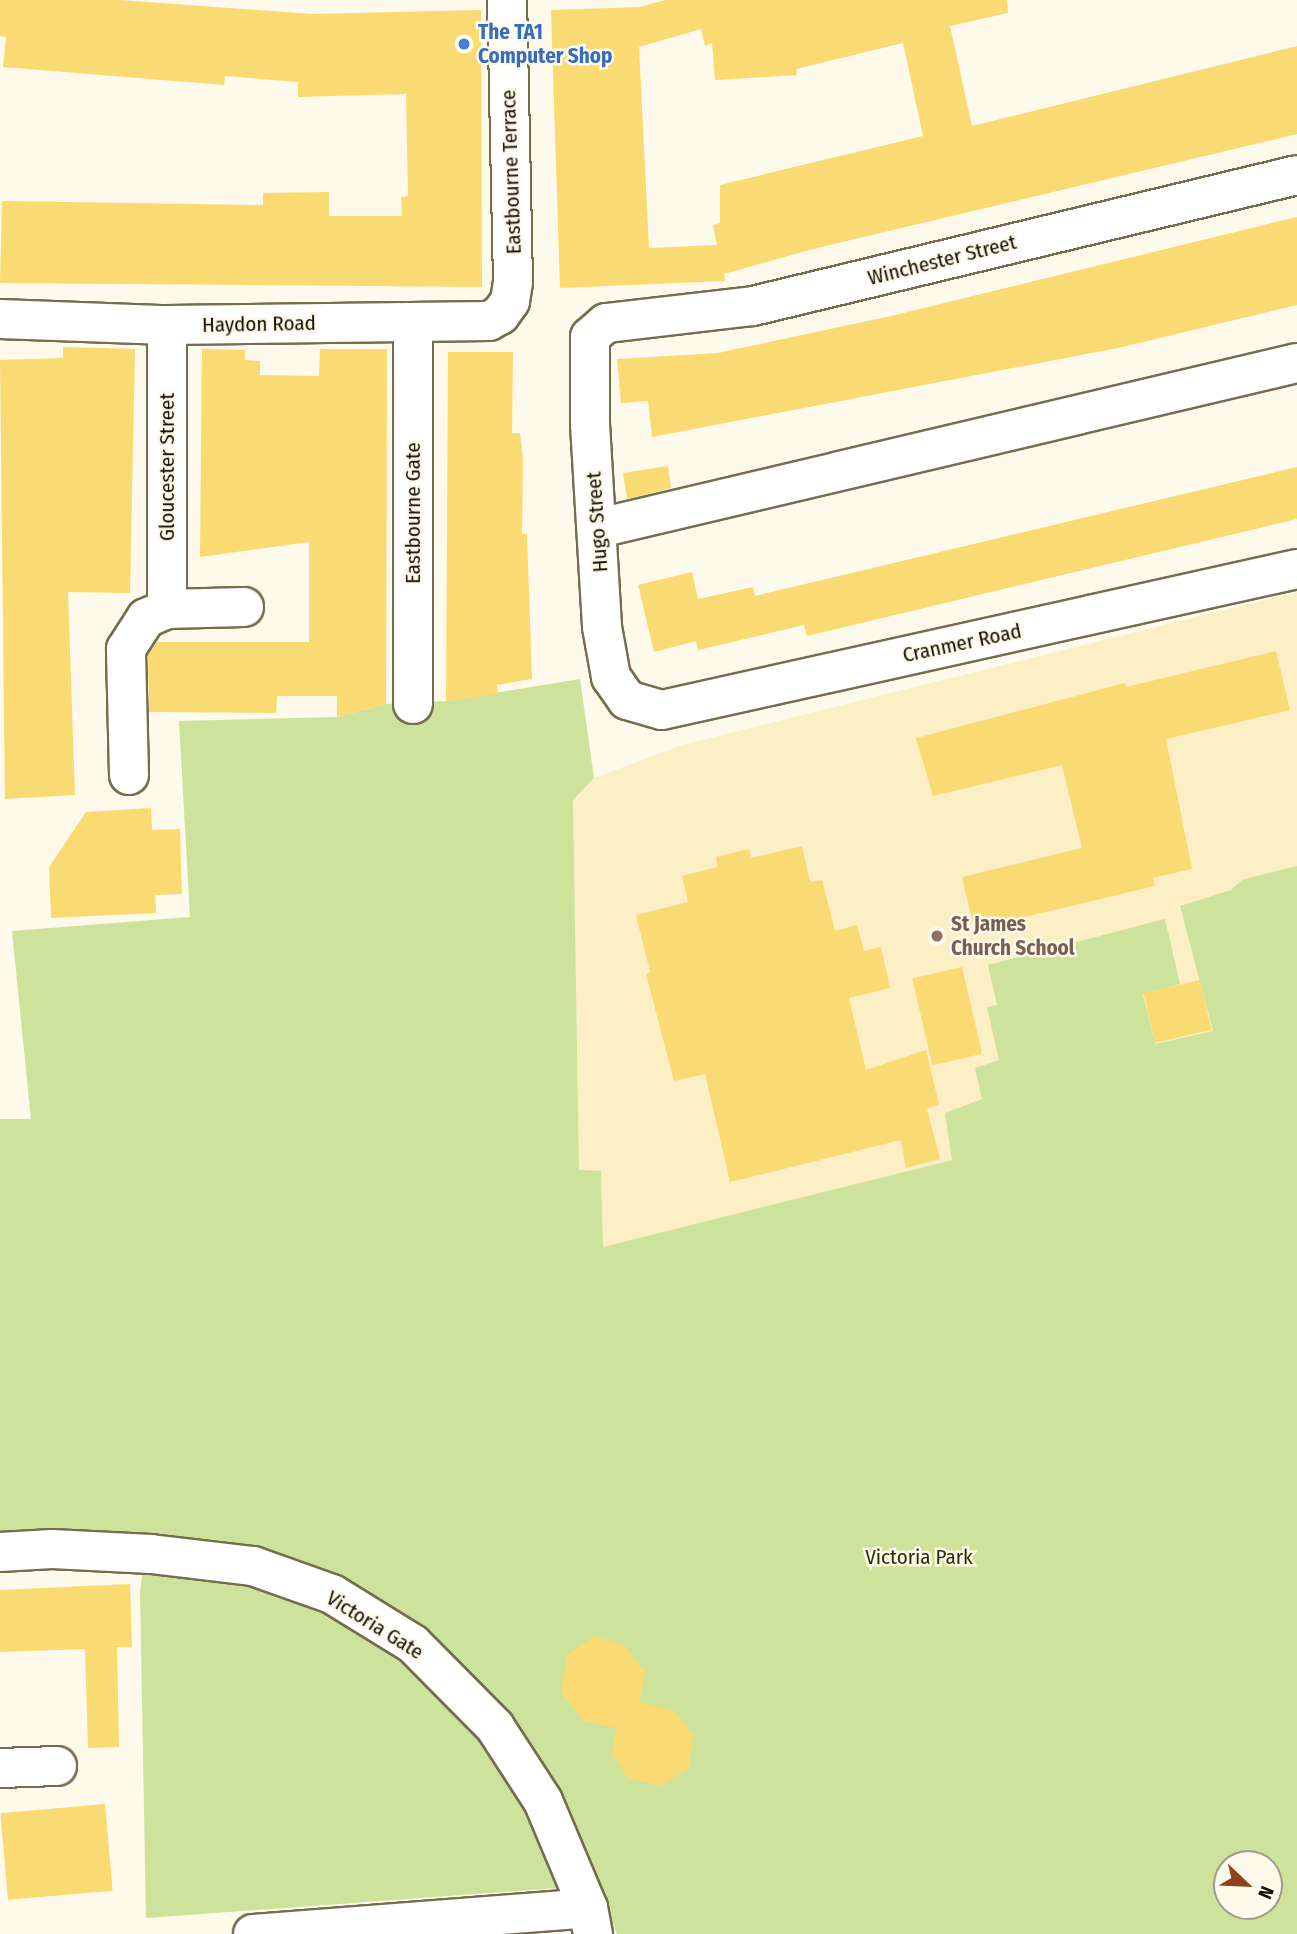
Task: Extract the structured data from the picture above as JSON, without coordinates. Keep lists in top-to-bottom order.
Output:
{
  "streets": {
    "street": [
      "Eastbourne Terrace",
      "Winchester Street",
      "Haydon Road",
      "Gloucester Street",
      "Eastbourne Gate",
      "Hugo Street",
      "Cranmer Road",
      "Victoria Gate"
    ]
  },
  "crossings": [
    ["Eastbourne Terrace", "Haydon Road"],
    ["Winchester Street", "Hugo Street"],
    ["Haydon Road", "Gloucester Street"],
    ["Haydon Road", "Eastbourne Gate"],
    ["Hugo Street", "Cranmer Road"]
  ],
  "parks": ["Victoria Park"],
  "places": ["The TA1 Computer Shop", "St James Church School"],
  "north": "bottom right"
}
